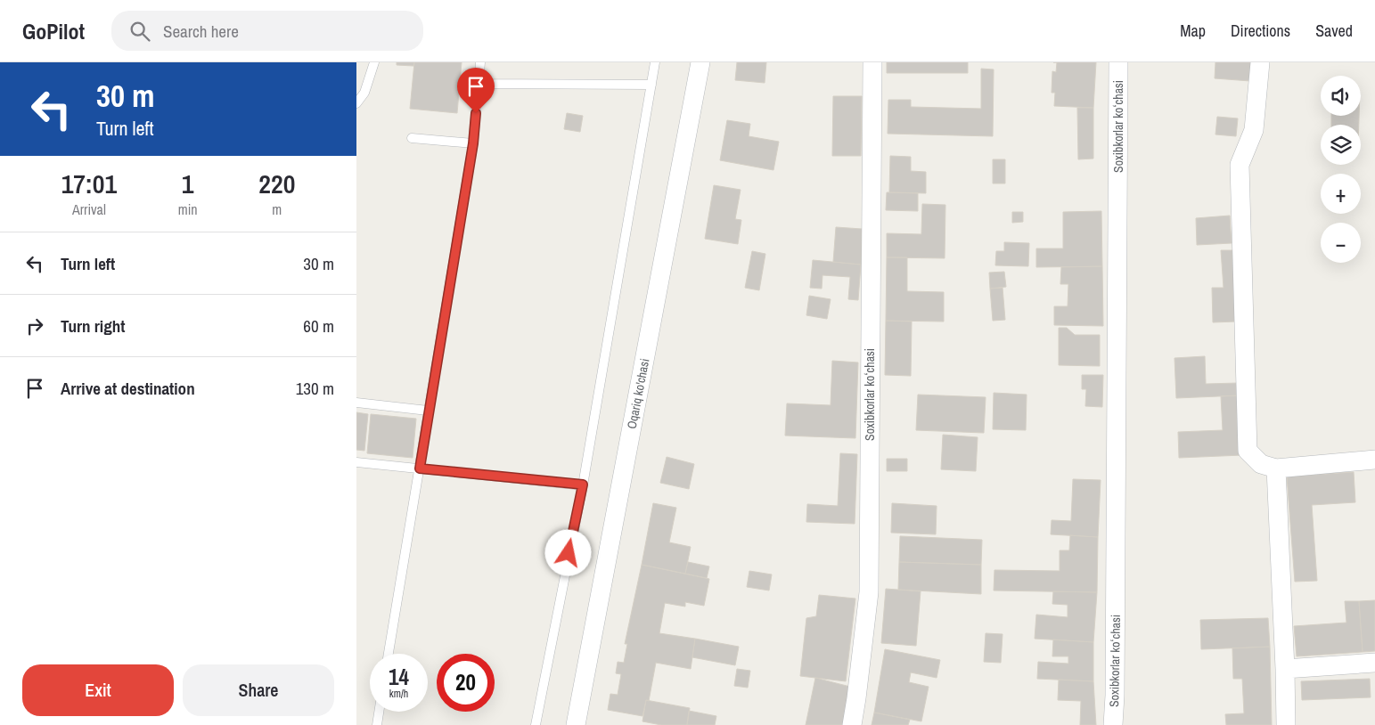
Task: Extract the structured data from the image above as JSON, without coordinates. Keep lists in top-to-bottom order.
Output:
{
  "streets": {
    "street": ["Soxibkorlar koʻchasi", "Oqariq ko'chasi"]
  },
  "page": {
    "header": "GoPilot",
    "search": "Search here",
    "nav": ["Map", "Directions", "Saved"],
    "turn": ["30 m", "Turn left"],
    "map_buttons": ["+", "−"],
    "eta": [
      "17:01",
      "Arrival",
      "1",
      "min",
      "220",
      "m"
    ],
    "list": [
      {
        "name": "Turn left",
        "value": "30 m"
      },
      {
        "name": "Turn right",
        "value": "60 m"
      },
      {
        "name": "Arrive at destination",
        "value": "130 m"
      }
    ],
    "speed": "14 km/h",
    "limit": "20",
    "buttons": ["Exit", "Share"]
  }
}
